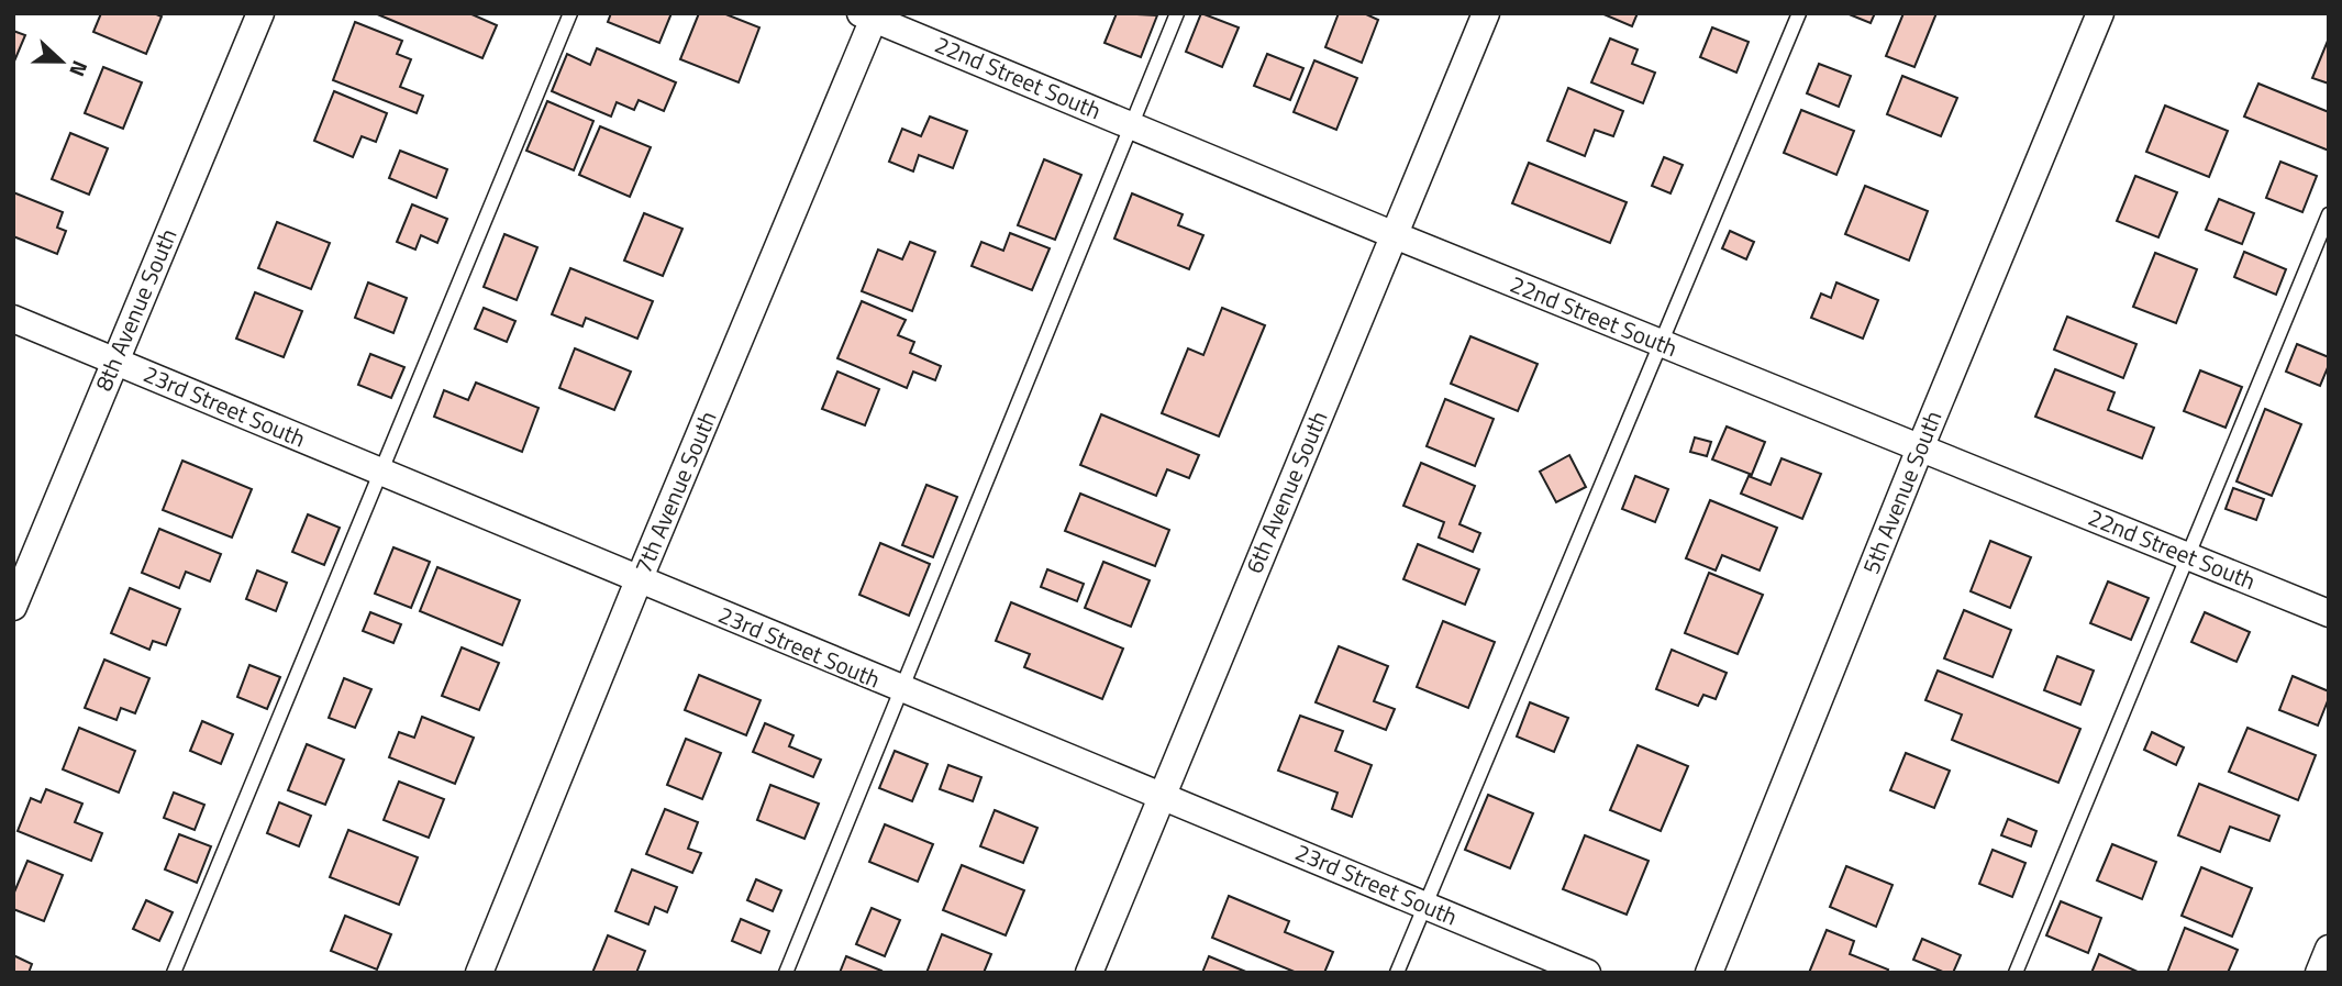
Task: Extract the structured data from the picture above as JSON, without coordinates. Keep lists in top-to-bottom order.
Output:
{
  "streets": {
    "street": [
      "22nd Street South",
      "8th Avenue South",
      "23rd Street South",
      "7th Avenue South",
      "6th Avenue South",
      "5th Avenue South"
    ]
  },
  "crossings": [
    ["22nd Street South", "7th Avenue South"],
    ["22nd Street South", "6th Avenue South"],
    ["22nd Street South", "5th Avenue South"],
    ["8th Avenue South", "23rd Street South"],
    ["23rd Street South", "7th Avenue South"],
    ["23rd Street South", "6th Avenue South"]
  ],
  "north": "right"
}
